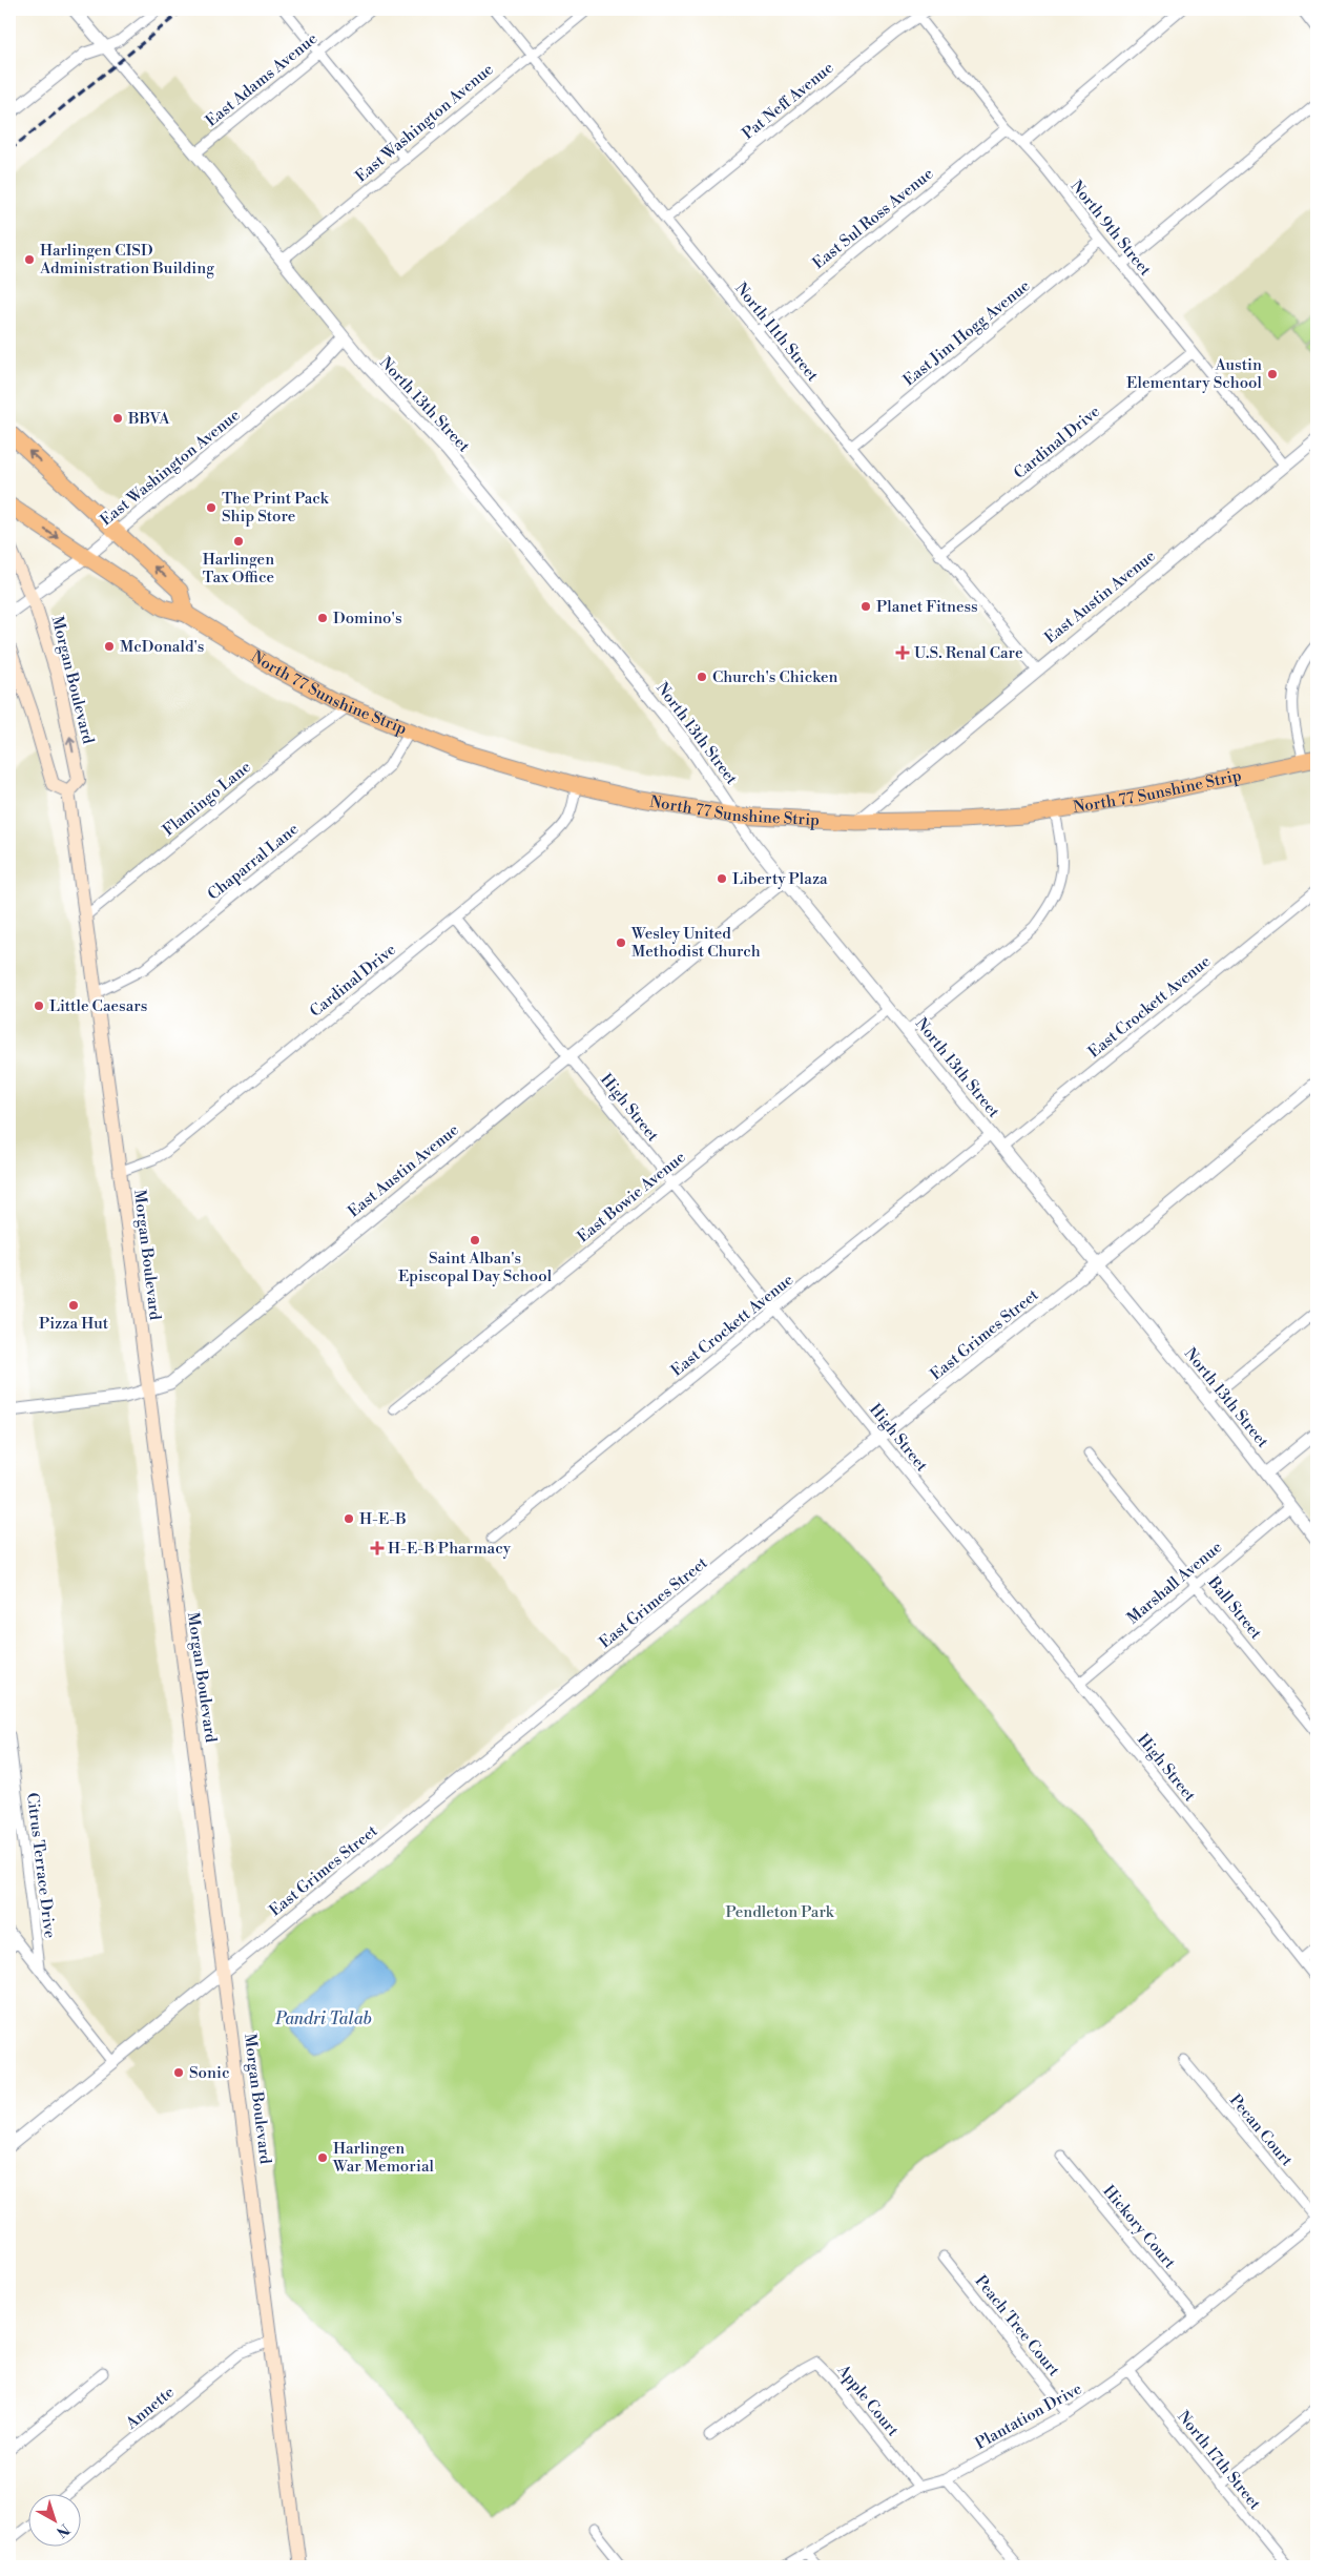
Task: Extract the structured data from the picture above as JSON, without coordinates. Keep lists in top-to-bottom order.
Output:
{
  "streets": {
    "main road": ["Morgan Boulevard", "North 77 Sunshine Strip"],
    "street": [
      "East Adams Avenue",
      "Pat Neff Avenue",
      "East Washington Avenue",
      "East Sul Ross Avenue",
      "North 9th Street",
      "North 11th Street",
      "East Jim Hogg Avenue",
      "North 13th Street",
      "Cardinal Drive",
      "East Austin Avenue",
      "Flamingo Lane",
      "Chaparral Lane",
      "East Crockett Avenue",
      "High Street",
      "East Bowie Avenue",
      "East Grimes Street",
      "Marshall Avenue",
      "Ball Street",
      "Citrus Terrace Drive",
      "Pecan Court",
      "Hickory Court",
      "Peach Tree Court",
      "Apple Court",
      "Annette",
      "Plantation Drive",
      "North 17th Street"
    ]
  },
  "crossings": [
    ["East Adams Avenue", "North 13th Street"],
    ["Pat Neff Avenue", "North 9th Street"],
    ["Pat Neff Avenue", "North 11th Street"],
    ["East Washington Avenue", "North 11th Street"],
    ["East Washington Avenue", "North 13th Street"],
    ["East Washington Avenue", "Morgan Boulevard"],
    ["East Washington Avenue", "North 77 Sunshine Strip"],
    ["East Sul Ross Avenue", "North 9th Street"],
    ["East Sul Ross Avenue", "North 11th Street"],
    ["North 9th Street", "East Jim Hogg Avenue"],
    ["North 9th Street", "Cardinal Drive"],
    ["North 9th Street", "East Austin Avenue"],
    ["North 11th Street", "East Jim Hogg Avenue"],
    ["North 11th Street", "Cardinal Drive"],
    ["North 11th Street", "East Austin Avenue"],
    ["North 13th Street", "East Austin Avenue"],
    ["North 13th Street", "North 77 Sunshine Strip"],
    ["North 13th Street", "East Crockett Avenue"],
    ["North 13th Street", "East Bowie Avenue"],
    ["North 13th Street", "East Grimes Street"],
    ["North 13th Street", "Marshall Avenue"],
    ["Cardinal Drive", "Morgan Boulevard"],
    ["Cardinal Drive", "North 77 Sunshine Strip"],
    ["Cardinal Drive", "High Street"],
    ["East Austin Avenue", "Morgan Boulevard"],
    ["East Austin Avenue", "North 77 Sunshine Strip"],
    ["East Austin Avenue", "High Street"],
    ["Morgan Boulevard", "Flamingo Lane"],
    ["Morgan Boulevard", "Chaparral Lane"],
    ["Morgan Boulevard", "East Grimes Street"],
    ["Morgan Boulevard", "Annette"],
    ["North 77 Sunshine Strip", "Flamingo Lane"],
    ["North 77 Sunshine Strip", "Chaparral Lane"],
    ["East Crockett Avenue", "High Street"],
    ["High Street", "East Bowie Avenue"],
    ["High Street", "East Grimes Street"],
    ["High Street", "Marshall Avenue"],
    ["Marshall Avenue", "Ball Street"],
    ["Pecan Court", "Plantation Drive"],
    ["Hickory Court", "Plantation Drive"],
    ["Peach Tree Court", "Plantation Drive"],
    ["Apple Court", "Plantation Drive"],
    ["Plantation Drive", "North 17th Street"]
  ],
  "water": ["Pandri Talab"],
  "parks": ["Pendleton Park"],
  "places": {
    "other": [
      "Harlingen CISD Administration Building",
      "Austin Elementary School",
      "BBVA",
      "The Print Pack Ship Store",
      "Harlingen Tax Office",
      "Planet Fitness",
      "Domino's",
      "McDonald's",
      "Church's Chicken",
      "Liberty Plaza",
      "Wesley United Methodist Church",
      "Little Caesars",
      "Saint Alban's Episcopal Day School",
      "Pizza Hut",
      "H-E-B",
      "Sonic",
      "Harlingen War Memorial"
    ],
    "health": ["U.S. Renal Care", "H-E-B Pharmacy"]
  },
  "north": "bottom right"
}
